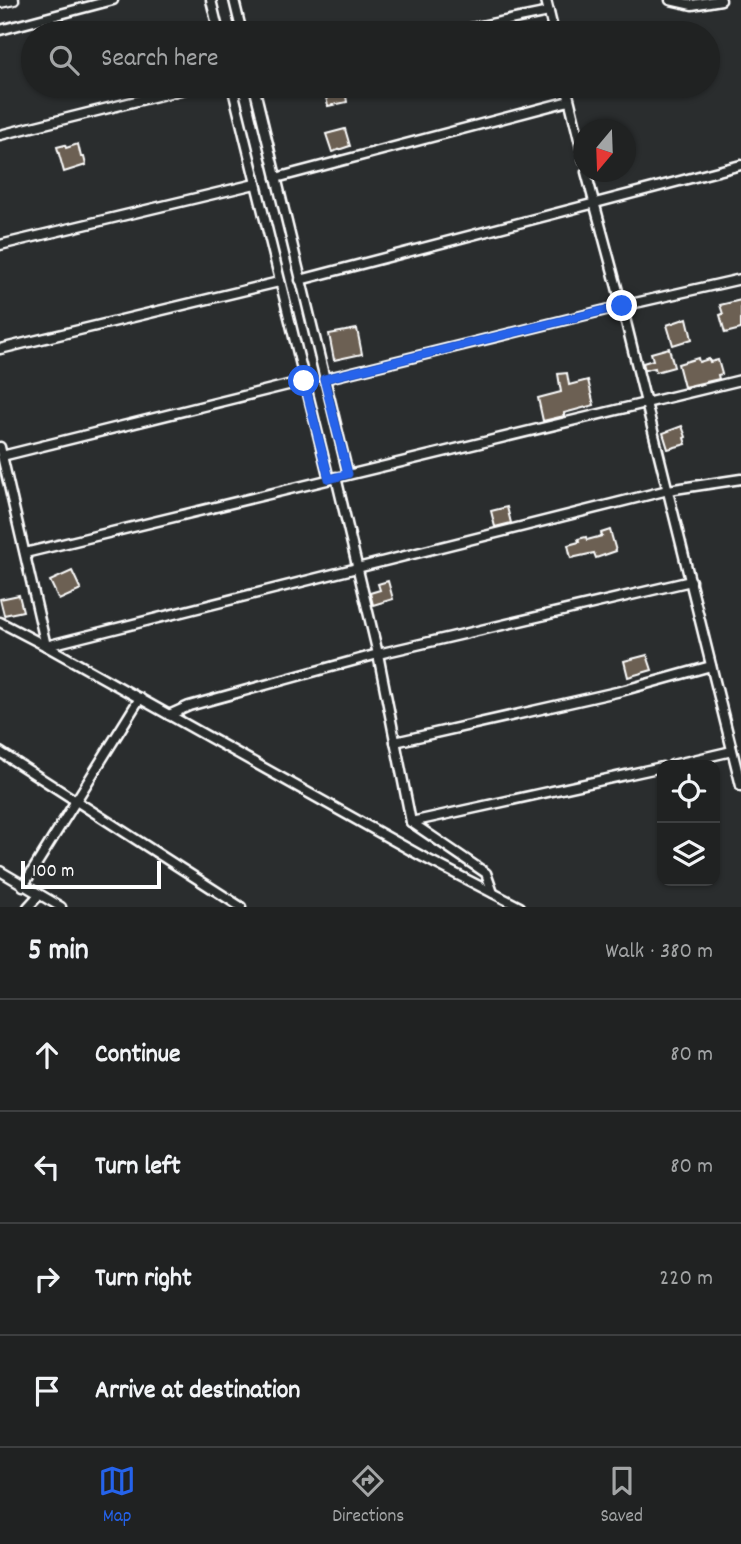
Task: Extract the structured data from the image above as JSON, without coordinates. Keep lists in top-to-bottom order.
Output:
{
  "scale_bar": "100 m",
  "north": "bottom",
  "page": {
    "search": "Search here",
    "scale": "100 m",
    "heading": ["5 min", "Walk · 380 m"],
    "list": [
      ["Continue", "80 m"],
      ["Turn left", "80 m"],
      ["Turn right", "220 m"],
      "Arrive at destination"
    ],
    "nav": ["Map", "Directions", "Saved"]
  }
}
